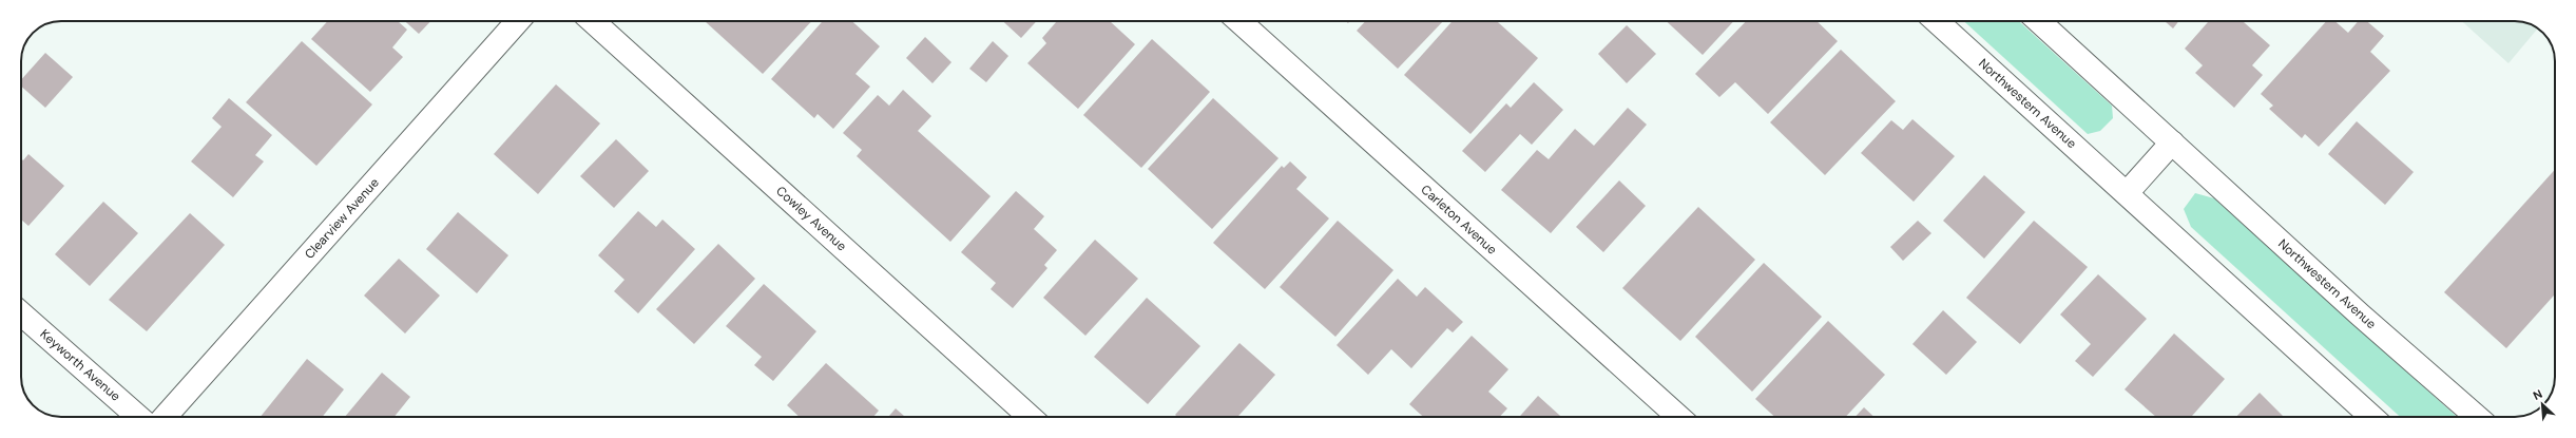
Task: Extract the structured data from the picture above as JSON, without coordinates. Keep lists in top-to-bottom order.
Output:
{
  "streets": {
    "street": [
      "Northwestern Avenue",
      "Clearview Avenue",
      "Cowley Avenue",
      "Carleton Avenue",
      "Keyworth Avenue"
    ]
  },
  "north": "top left"
}
